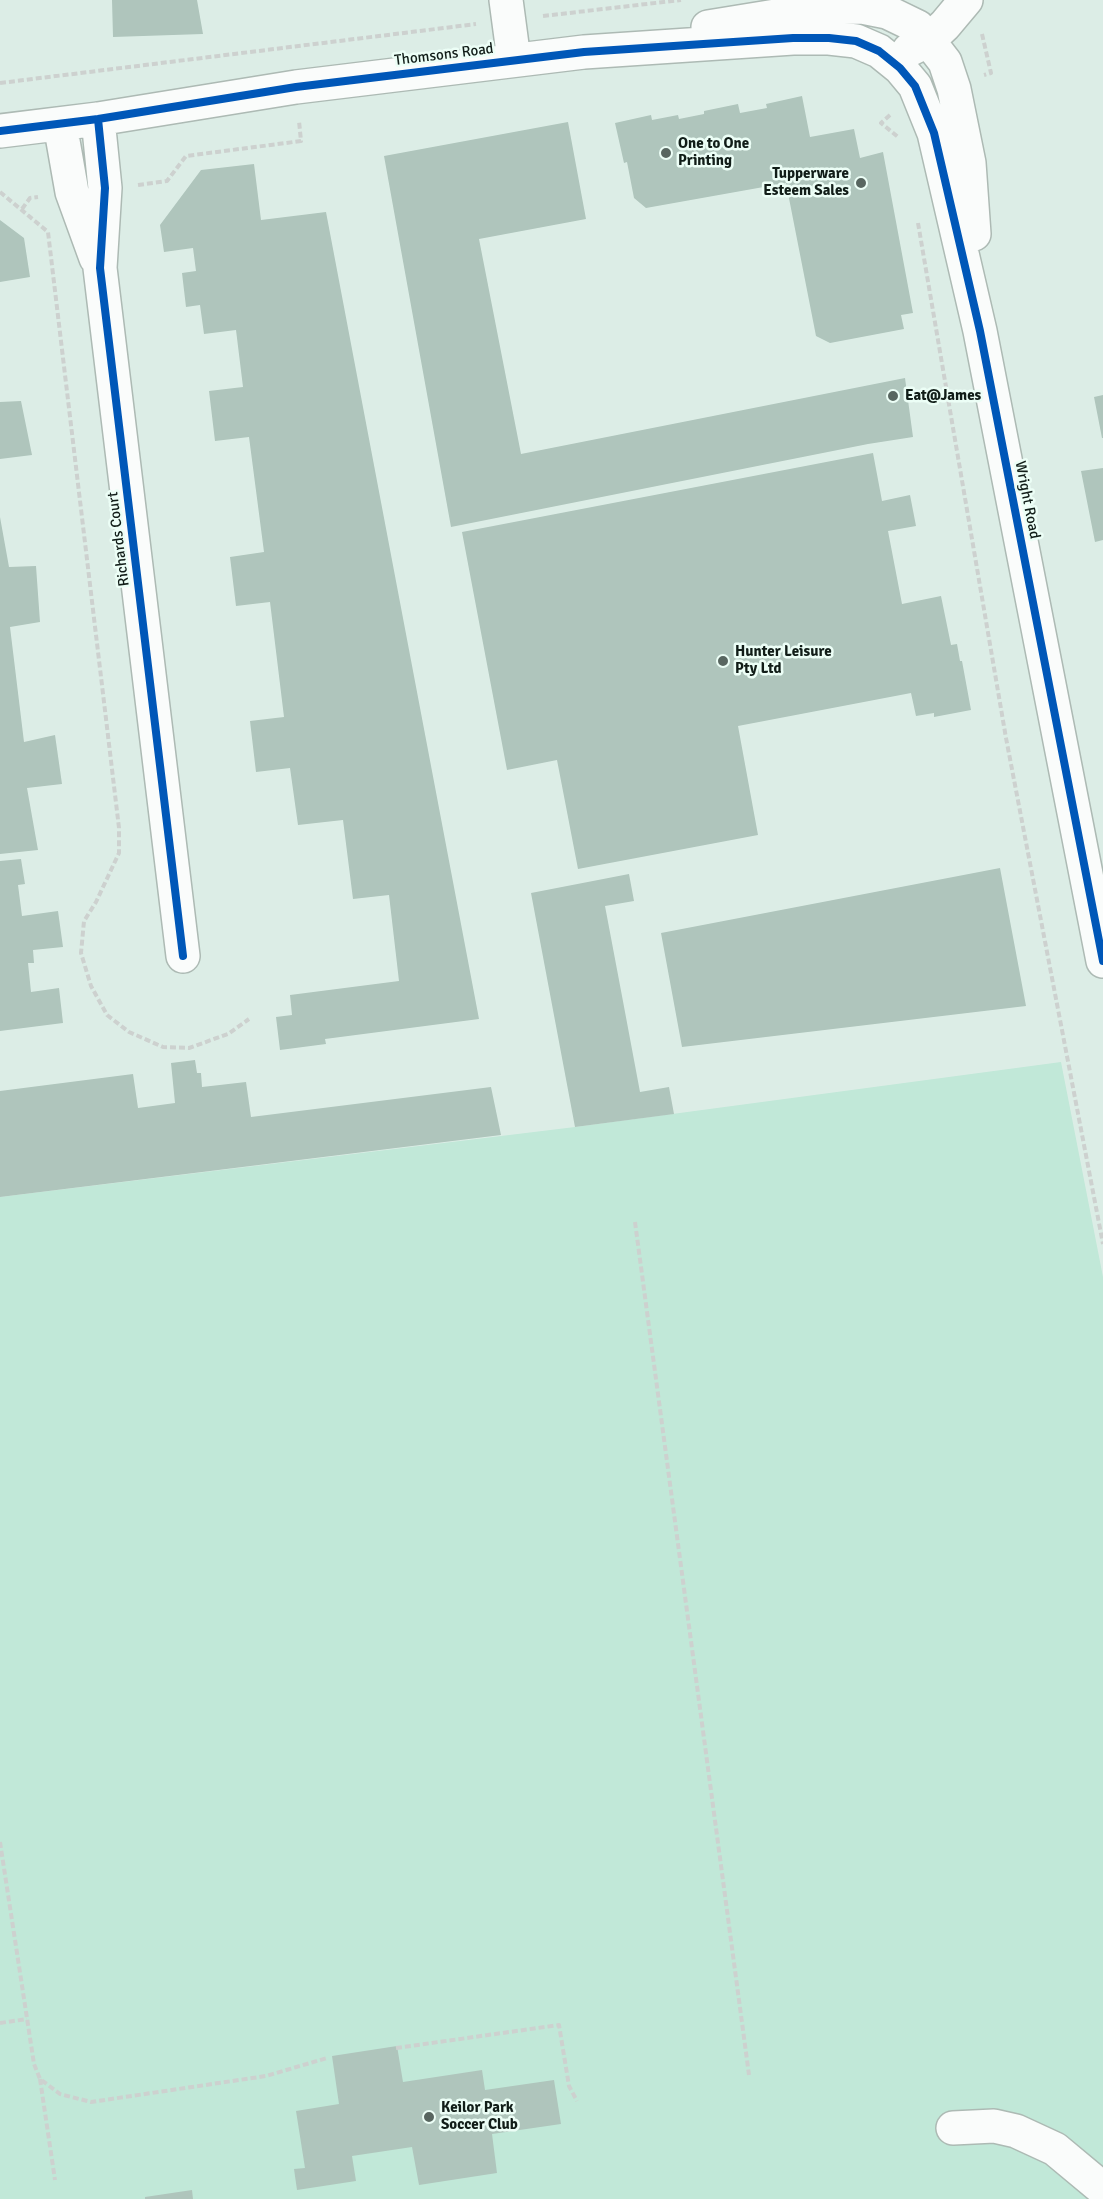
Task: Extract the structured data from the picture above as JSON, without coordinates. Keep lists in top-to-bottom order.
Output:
{
  "streets": {
    "street": ["Thomsons Road", "Wright Road", "Richards Court"]
  },
  "crossings": [
    ["Thomsons Road", "Wright Road"],
    ["Thomsons Road", "Richards Court"]
  ],
  "places": [
    "One to One Printing",
    "Tupperware Esteem Sales",
    "Eat@James",
    "Hunter Leisure Pty Ltd",
    "Keilor Park Soccer Club"
  ]
}
